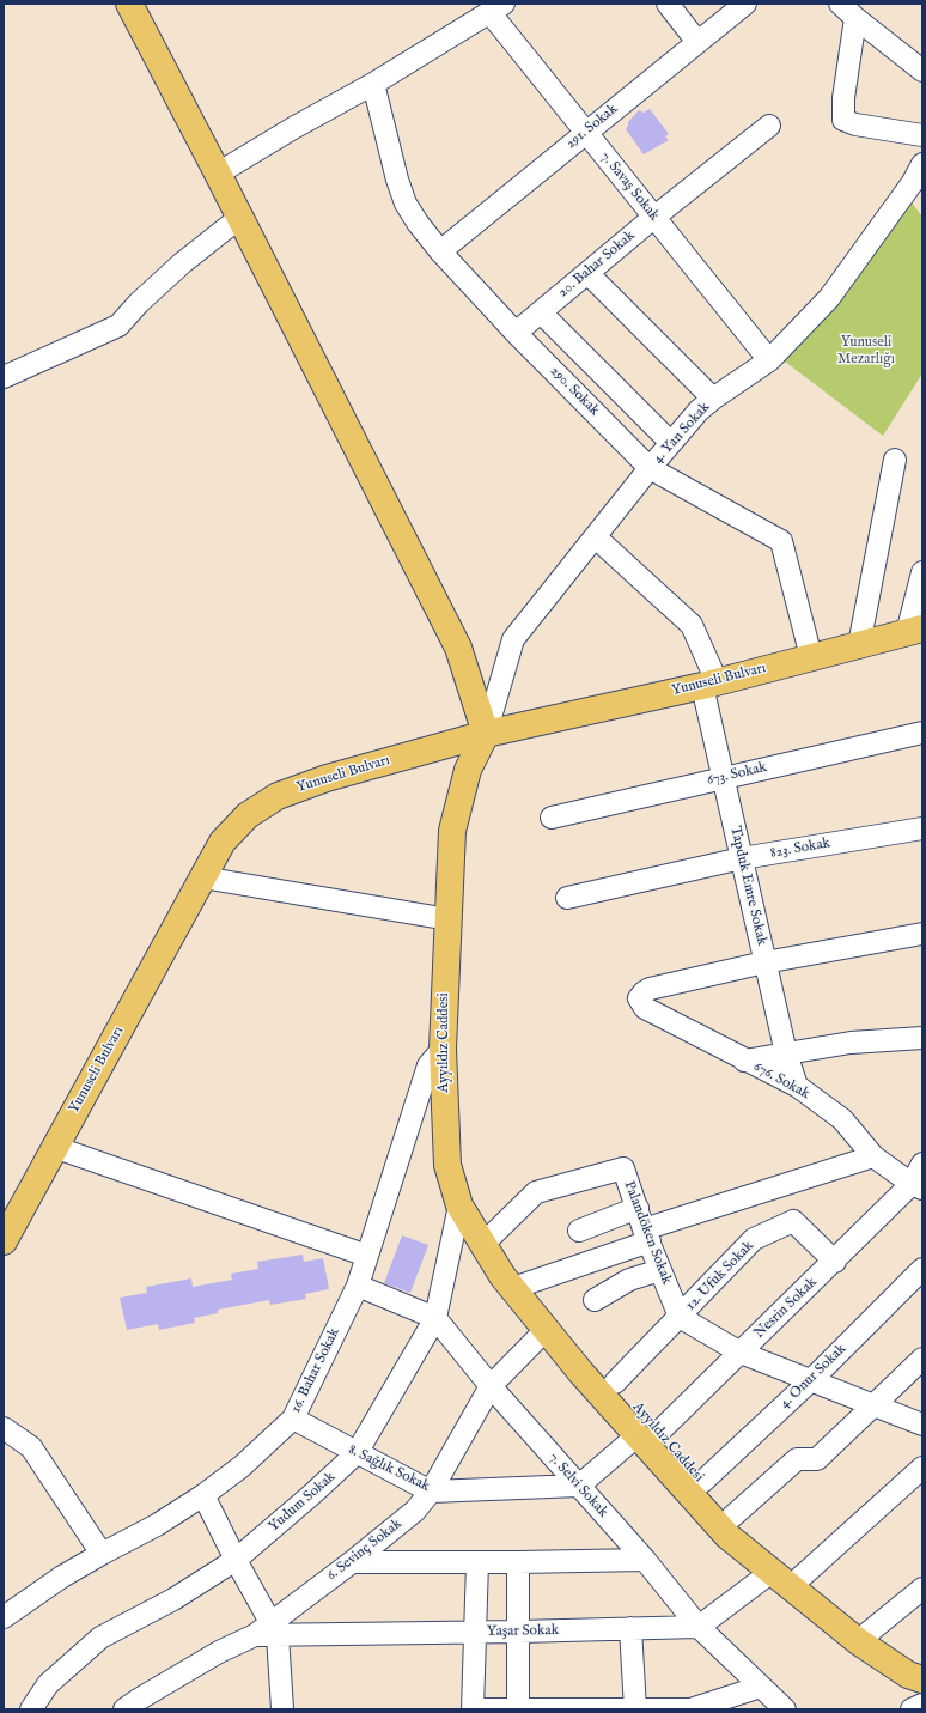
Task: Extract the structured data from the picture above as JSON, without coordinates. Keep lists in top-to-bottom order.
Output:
{
  "streets": {
    "main road": ["Yunuseli Bulvarı", "Ayyıldız Caddesi"],
    "street": [
      "291. Sokak",
      "7. Savaş Sokak",
      "20. Bahar Sokak",
      "290. Sokak",
      "4. Yan Sokak",
      "673. Sokak",
      "823. Sokak",
      "Tapduk Emre Sokak",
      "676. Sokak",
      "Palandöken Sokak",
      "12. Ufuk Sokak",
      "Nesrin Sokak",
      "16. Bahar Sokak",
      "4. Onur Sokak",
      "8. Sağlık Sokak",
      "7. Selvi Sokak",
      "Yudum Sokak",
      "6. Sevinç Sokak",
      "Yaşar Sokak"
    ]
  },
  "crossings": [
    ["291. Sokak", "7. Savaş Sokak"],
    ["291. Sokak", "290. Sokak"],
    ["7. Savaş Sokak", "20. Bahar Sokak"],
    ["7. Savaş Sokak", "4. Yan Sokak"],
    ["20. Bahar Sokak", "290. Sokak"],
    ["290. Sokak", "4. Yan Sokak"],
    ["290. Sokak", "Yunuseli Bulvarı"],
    ["4. Yan Sokak", "Yunuseli Bulvarı"],
    ["4. Yan Sokak", "Tapduk Emre Sokak"],
    ["4. Yan Sokak", "Ayyıldız Caddesi"],
    ["Yunuseli Bulvarı", "Tapduk Emre Sokak"],
    ["Yunuseli Bulvarı", "Ayyıldız Caddesi"],
    ["673. Sokak", "Tapduk Emre Sokak"],
    ["823. Sokak", "Tapduk Emre Sokak"],
    ["Tapduk Emre Sokak", "676. Sokak"],
    ["Ayyıldız Caddesi", "Palandöken Sokak"],
    ["Ayyıldız Caddesi", "12. Ufuk Sokak"],
    ["Ayyıldız Caddesi", "Nesrin Sokak"],
    ["Ayyıldız Caddesi", "16. Bahar Sokak"],
    ["Ayyıldız Caddesi", "4. Onur Sokak"],
    ["Ayyıldız Caddesi", "Yudum Sokak"],
    ["Ayyıldız Caddesi", "6. Sevinç Sokak"],
    ["676. Sokak", "Nesrin Sokak"],
    ["Palandöken Sokak", "12. Ufuk Sokak"],
    ["12. Ufuk Sokak", "Nesrin Sokak"],
    ["Nesrin Sokak", "8. Sağlık Sokak"],
    ["Nesrin Sokak", "7. Selvi Sokak"],
    ["16. Bahar Sokak", "8. Sağlık Sokak"],
    ["16. Bahar Sokak", "7. Selvi Sokak"],
    ["8. Sağlık Sokak", "7. Selvi Sokak"],
    ["8. Sağlık Sokak", "Yudum Sokak"],
    ["8. Sağlık Sokak", "6. Sevinç Sokak"],
    ["7. Selvi Sokak", "Yudum Sokak"],
    ["7. Selvi Sokak", "6. Sevinç Sokak"],
    ["7. Selvi Sokak", "Yaşar Sokak"],
    ["6. Sevinç Sokak", "Yaşar Sokak"]
  ],
  "parks": ["Yunuseli Mezarlığı"]
}
